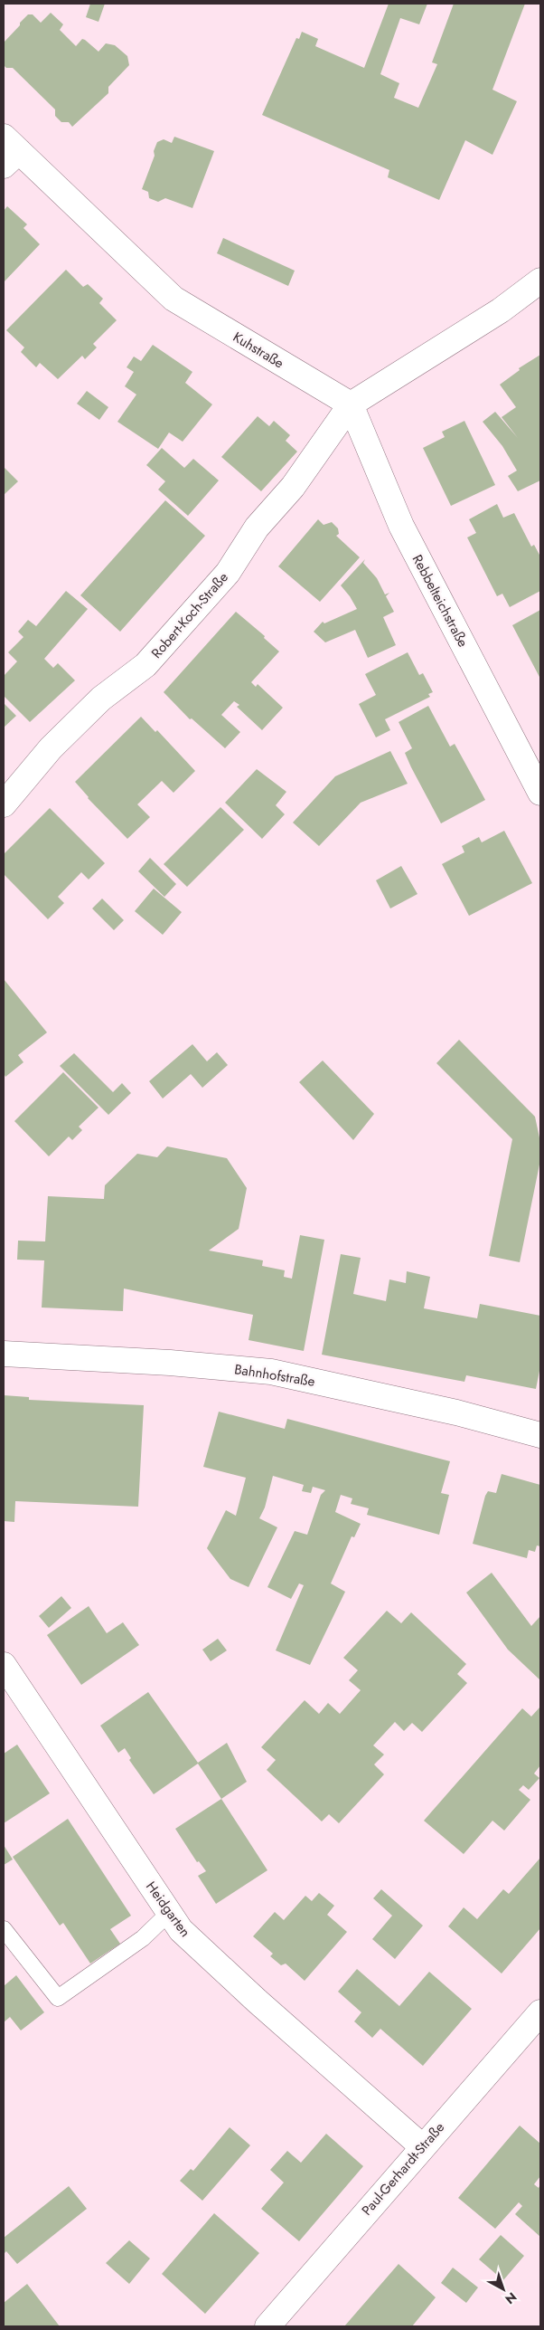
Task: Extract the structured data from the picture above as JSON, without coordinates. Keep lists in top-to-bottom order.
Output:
{
  "streets": {
    "street": [
      "Kuhstraße",
      "Rebbelteichstraße",
      "Robert-Koch-Straße",
      "Bahnhofstraße",
      "Heidgarten",
      "Paul-Gerhardt-Straße"
    ]
  },
  "crossings": [
    ["Kuhstraße", "Rebbelteichstraße"],
    ["Kuhstraße", "Robert-Koch-Straße"],
    ["Rebbelteichstraße", "Robert-Koch-Straße"],
    ["Heidgarten", "Paul-Gerhardt-Straße"]
  ],
  "north": "bottom right"
}
